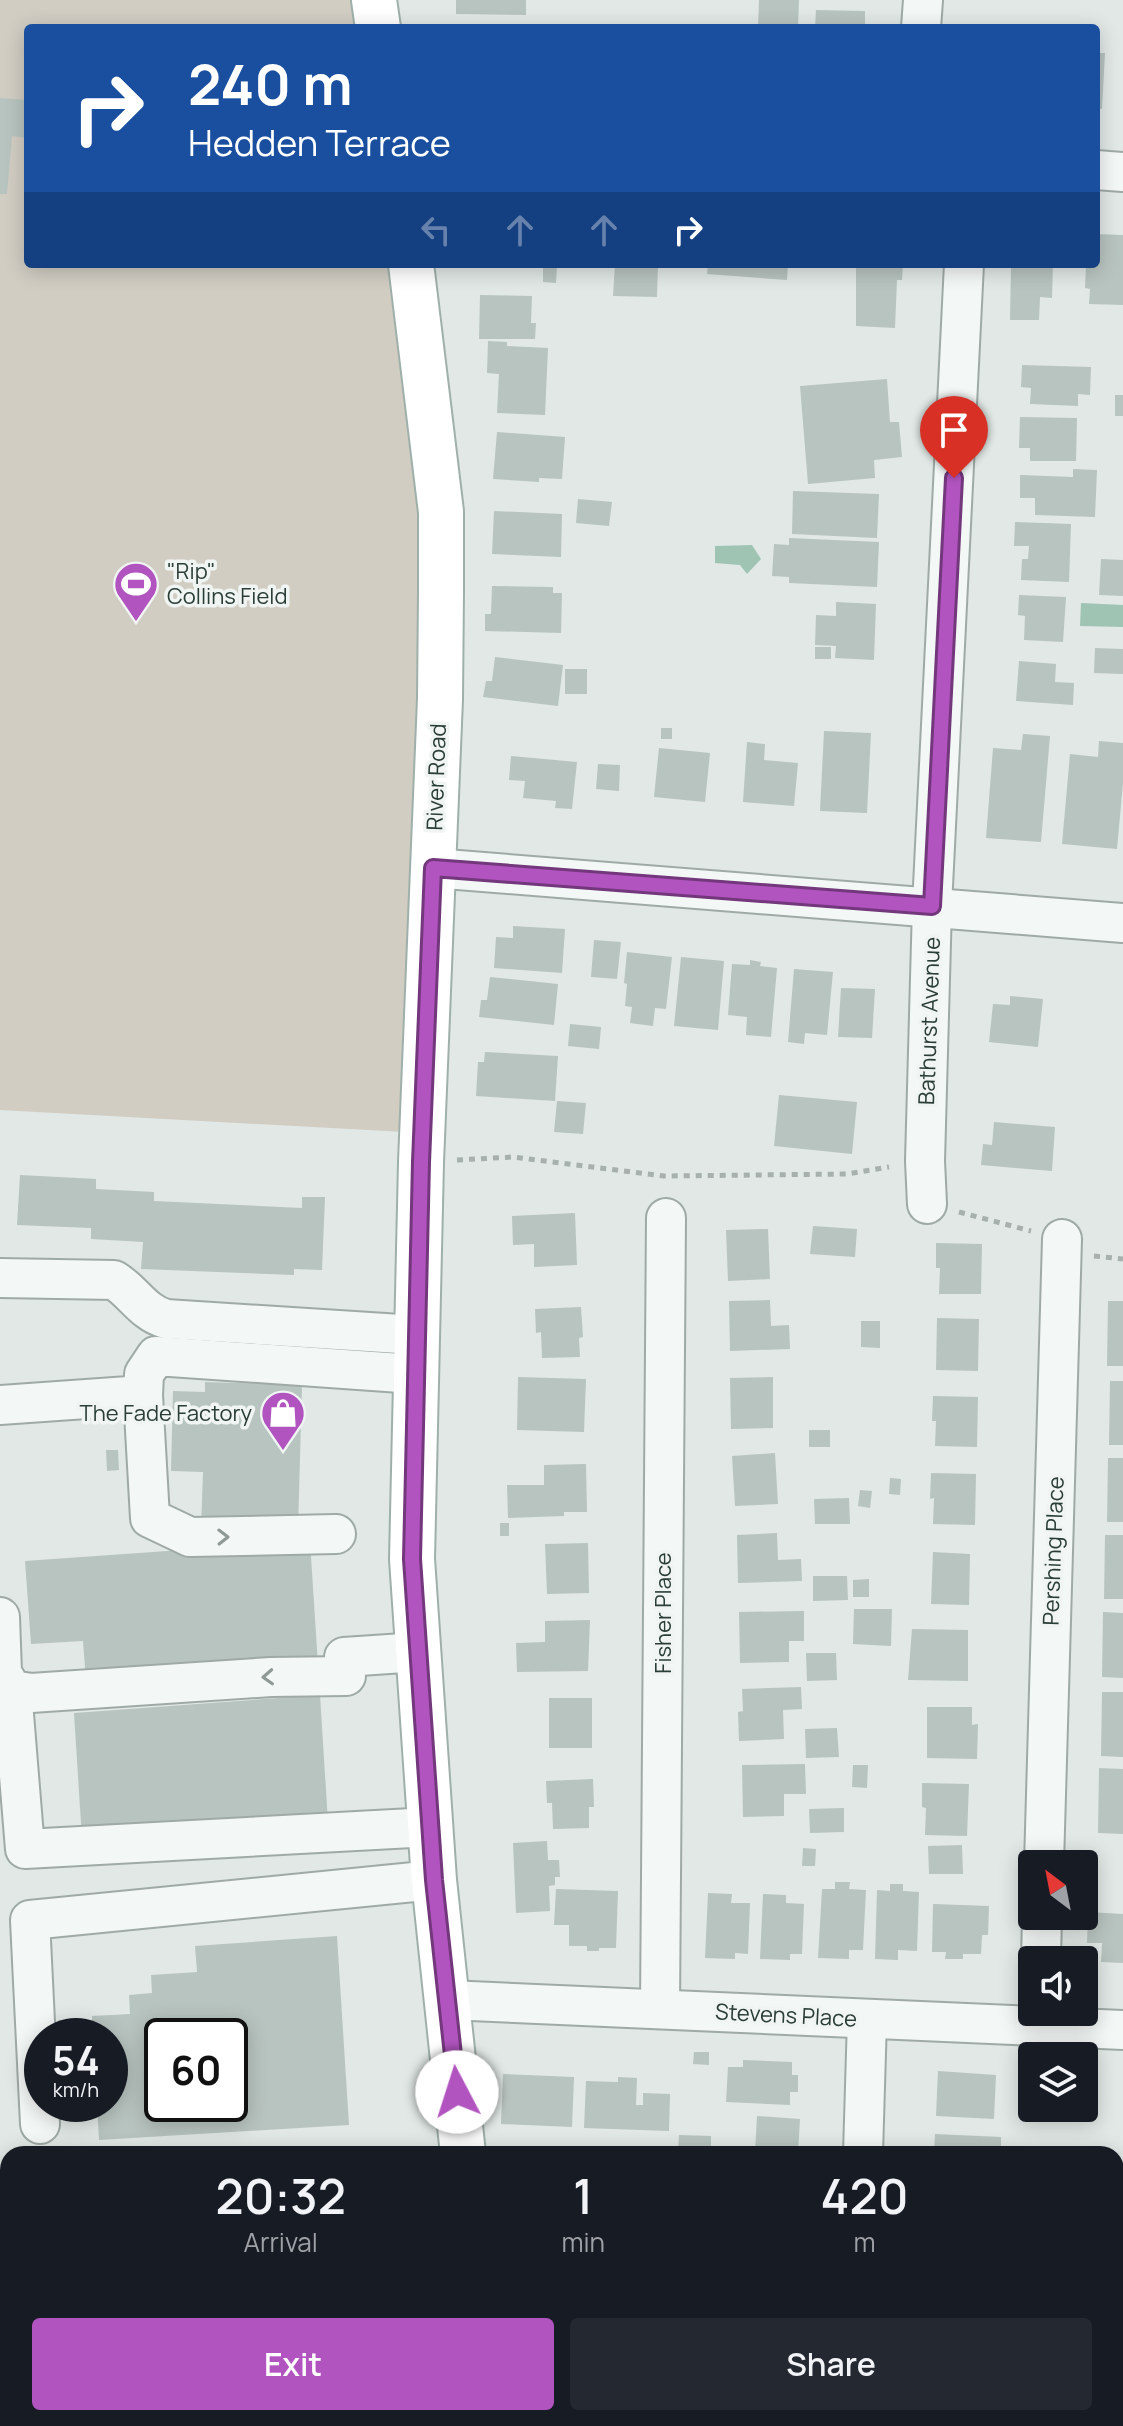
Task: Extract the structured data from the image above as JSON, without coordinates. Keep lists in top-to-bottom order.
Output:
{
  "streets": {
    "main road": ["River Road"],
    "street": [
      "Bathurst Avenue",
      "Pershing Place",
      "Fisher Place",
      "Stevens Place"
    ]
  },
  "crossings": [
    ["River Road", "Stevens Place"],
    ["Fisher Place", "Stevens Place"]
  ],
  "places": {
    "sports": ["\"Rip\" Collins Field"],
    "shop": ["The Fade Factory"]
  },
  "north": "top left",
  "page": {
    "turn": ["240 m", "Hedden Terrace"],
    "speed": "54 km/h",
    "limit": "60",
    "eta": [
      "20:32",
      "Arrival",
      "1",
      "min",
      "420",
      "m"
    ],
    "buttons": ["Exit", "Share"]
  }
}
